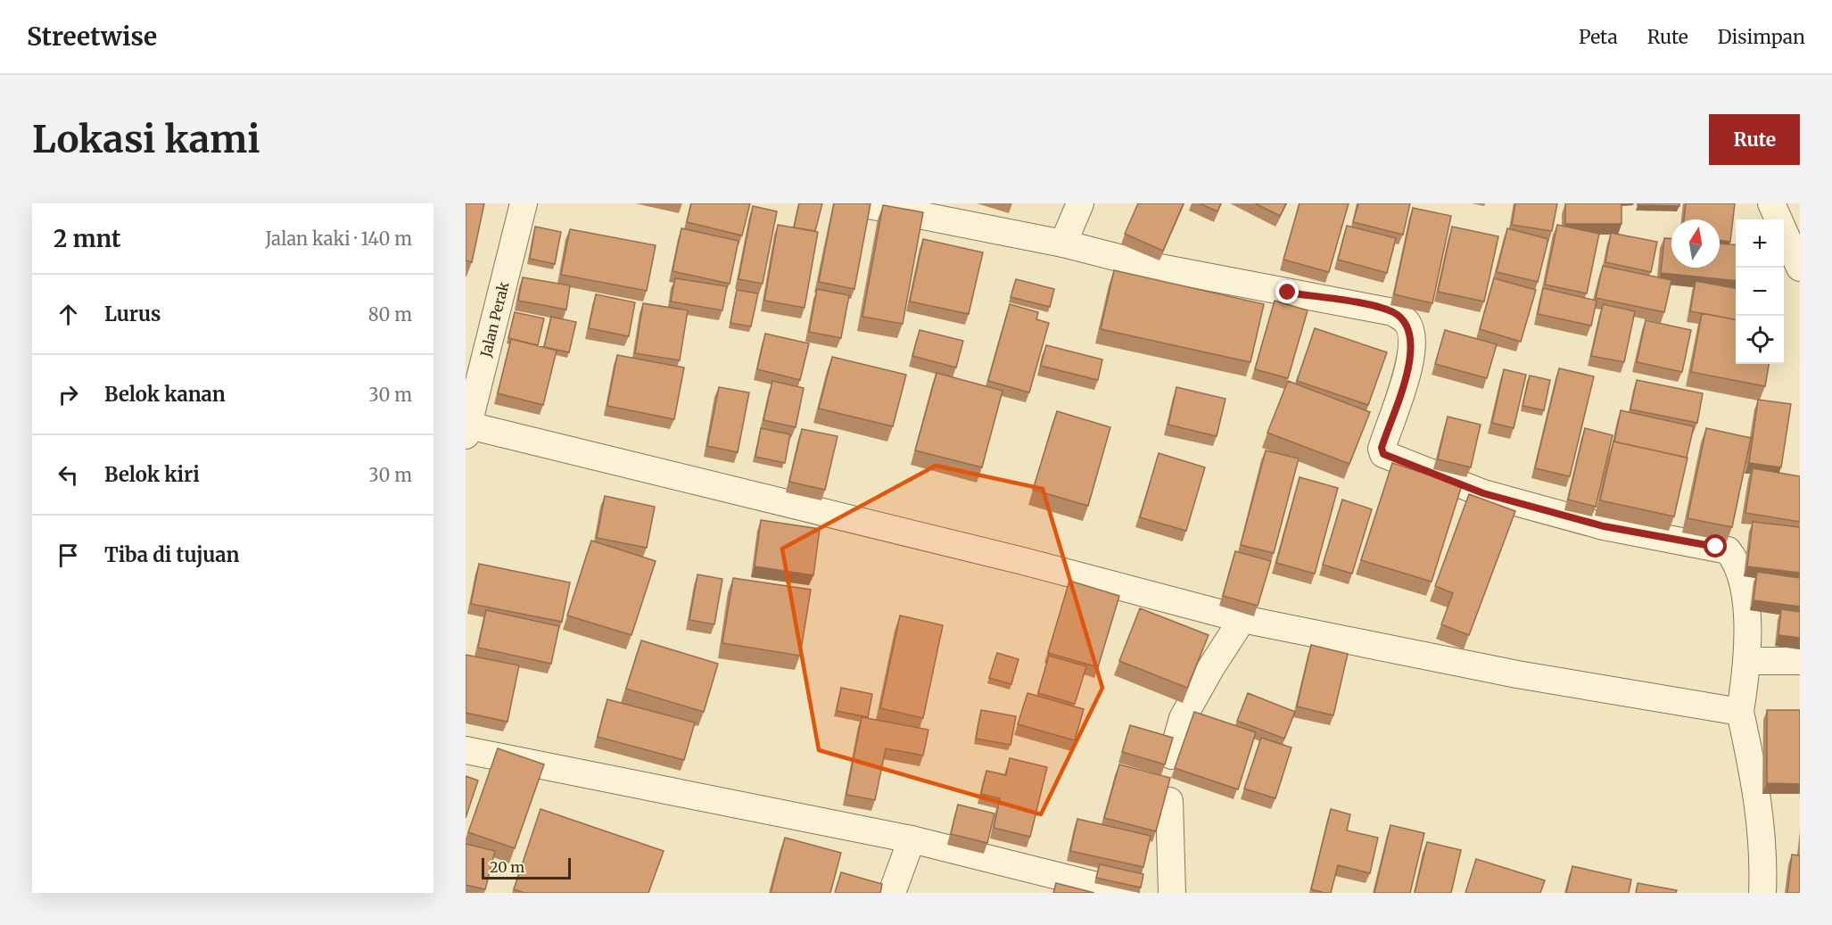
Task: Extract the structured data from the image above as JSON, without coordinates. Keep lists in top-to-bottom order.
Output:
{
  "streets": {
    "street": ["Jalan Perak"]
  },
  "scale_bar": "20 m",
  "north": "top",
  "page": {
    "header": "Streetwise",
    "nav": ["Peta", "Rute", "Disimpan"],
    "buttons": "Rute",
    "title": "Lokasi kami",
    "heading": ["2 mnt", "Jalan kaki · 140 m"],
    "map_buttons": ["+", "−"],
    "list": [
      ["Lurus", "80 m"],
      ["Belok kanan", "30 m"],
      ["Belok kiri", "30 m"],
      "Tiba di tujuan"
    ],
    "scale": "20 m"
  }
}
